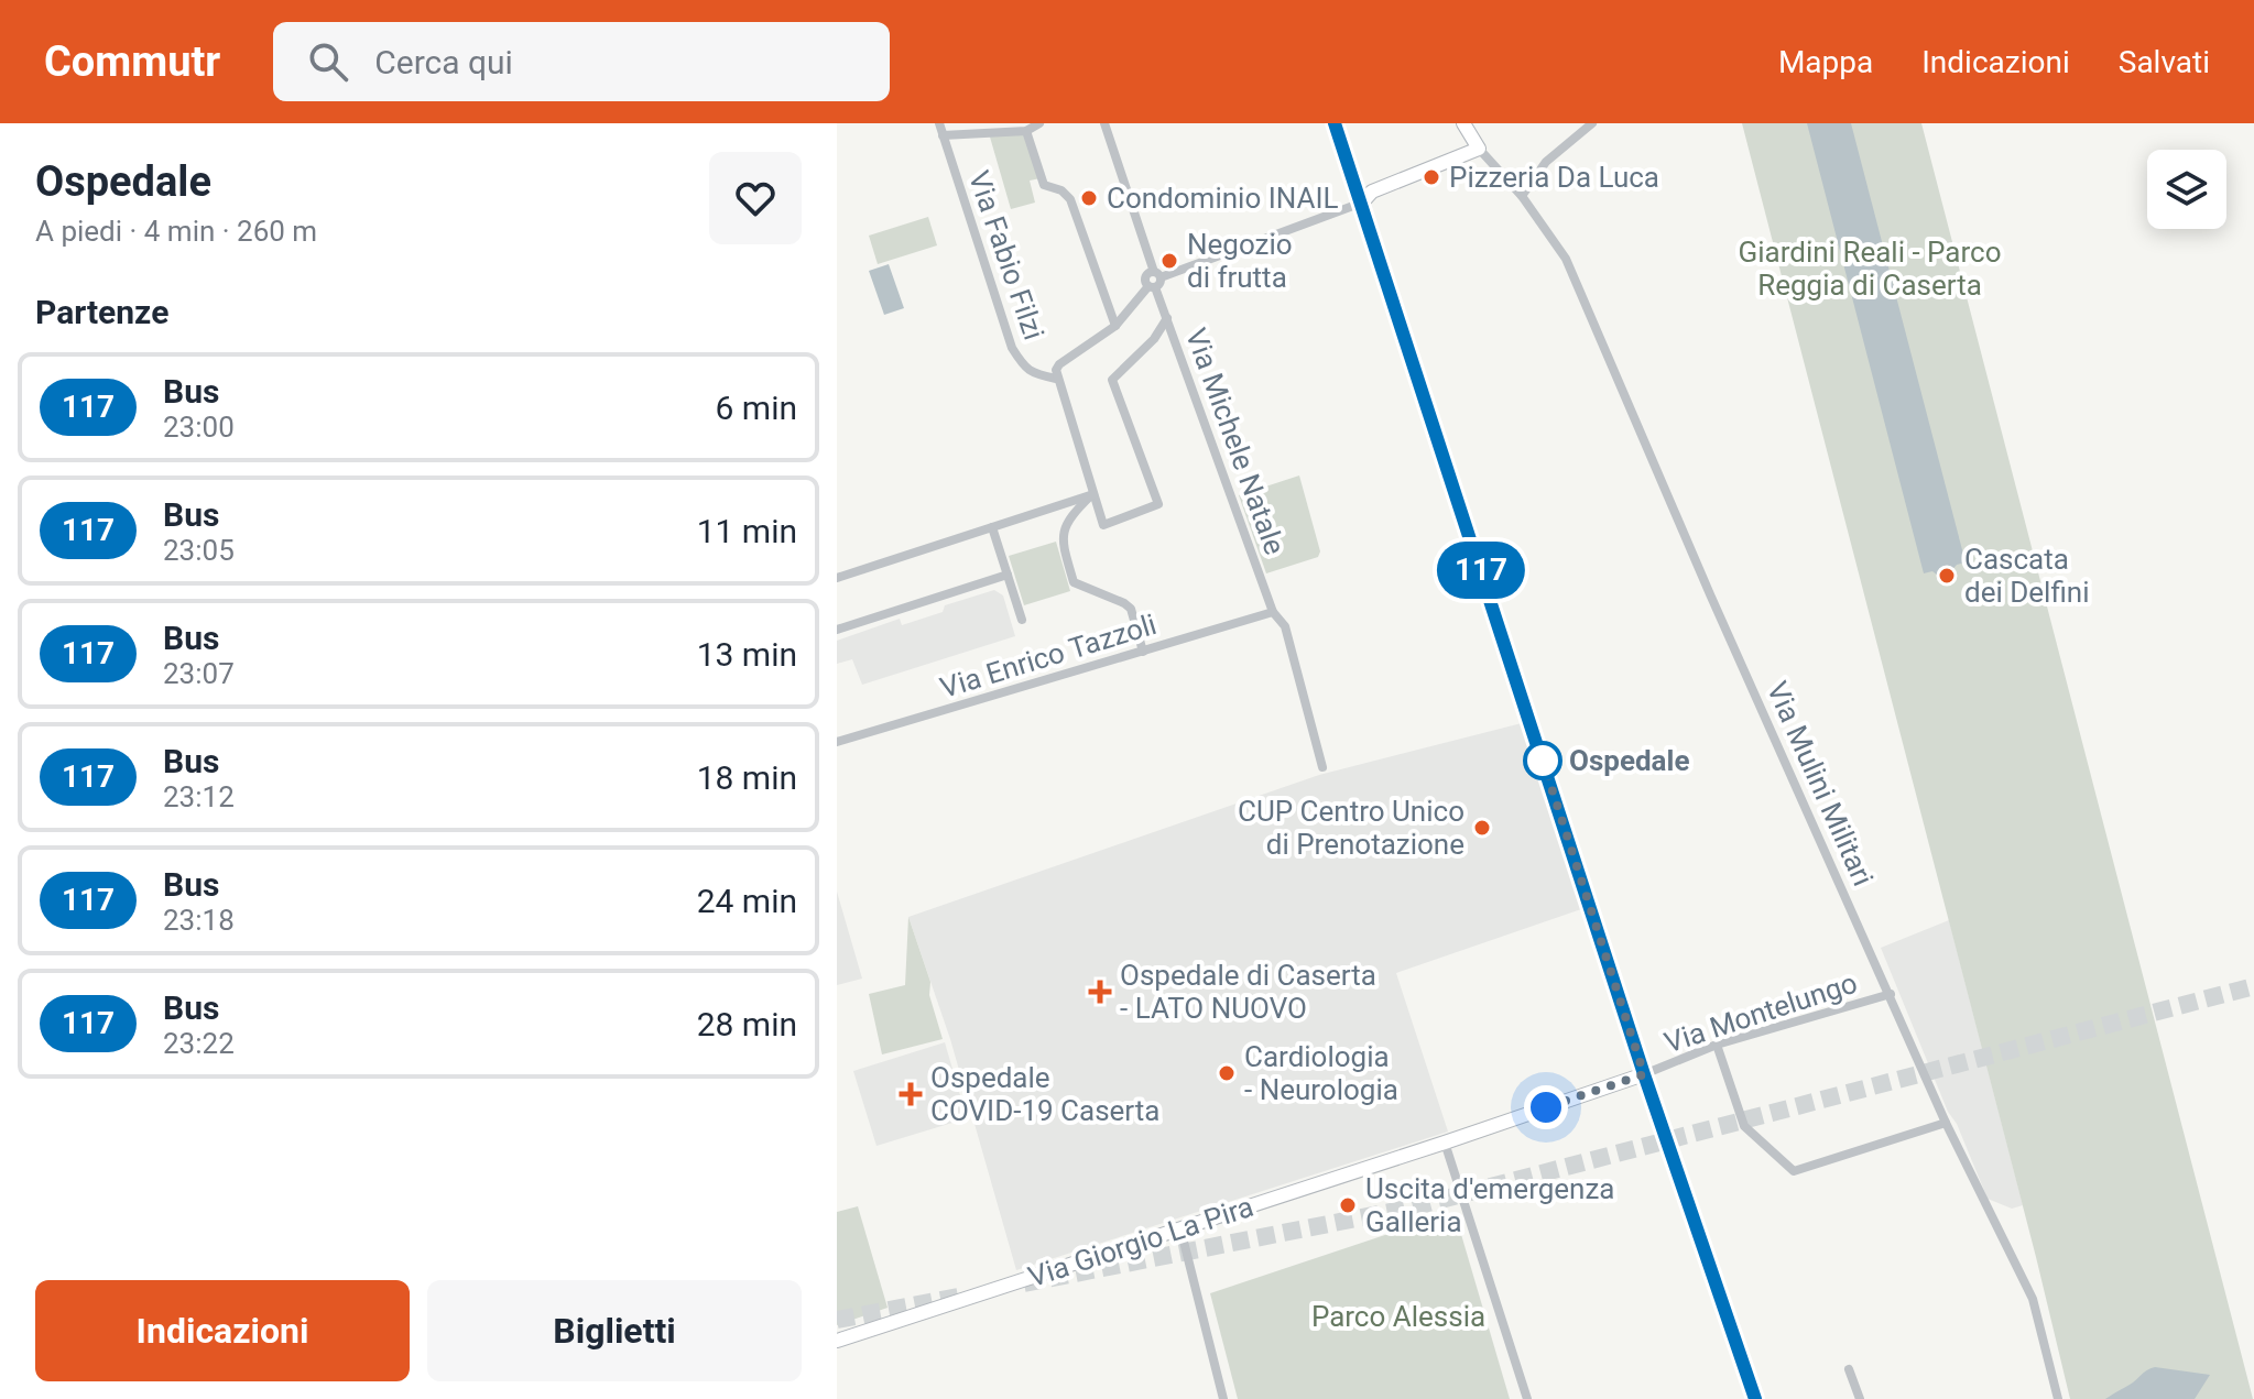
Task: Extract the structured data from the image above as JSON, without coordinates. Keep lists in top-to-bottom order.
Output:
{
  "streets": {
    "street": [
      "Via Fabio Filzi",
      "Via Michele Natale",
      "Via Enrico Tazzoli",
      "Via Mulini Militari",
      "Via Montelungo",
      "Via Giorgio La Pira"
    ]
  },
  "crossings": [
    ["Via Michele Natale", "Via Enrico Tazzoli"],
    ["Via Mulini Militari", "Via Montelungo"],
    ["Via Montelungo", "Via Giorgio La Pira"]
  ],
  "parks": ["Giardini Reali - Parco Reggia di Caserta", "Parco Alessia"],
  "places": {
    "other": [
      "Pizzeria Da Luca",
      "Condominio INAIL",
      "Negozio di frutta",
      "Cascata dei Delfini",
      "Ospedale",
      "CUP Centro Unico di Prenotazione",
      "Cardiologia - Neurologia",
      "Uscita d'emergenza Galleria"
    ],
    "health": ["Ospedale di Caserta - LATO NUOVO", "Ospedale COVID-19 Caserta"]
  },
  "lines": ["bus line 117"],
  "page": {
    "header": "Commutr",
    "search": "Cerca qui",
    "nav": ["Mappa", "Indicazioni", "Salvati"],
    "heading": [
      ["Ospedale", "A piedi · 4 min · 260 m"],
      "Partenze"
    ],
    "on_map": "117",
    "list": [
      {
        "mark": "117",
        "name": "Bus",
        "note": "23:00",
        "value": "6 min"
      },
      {
        "mark": "117",
        "name": "Bus",
        "note": "23:05",
        "value": "11 min"
      },
      {
        "mark": "117",
        "name": "Bus",
        "note": "23:07",
        "value": "13 min"
      },
      {
        "mark": "117",
        "name": "Bus",
        "note": "23:12",
        "value": "18 min"
      },
      {
        "mark": "117",
        "name": "Bus",
        "note": "23:18",
        "value": "24 min"
      },
      {
        "mark": "117",
        "name": "Bus",
        "note": "23:22",
        "value": "28 min"
      }
    ],
    "buttons": ["Indicazioni", "Biglietti"]
  }
}
